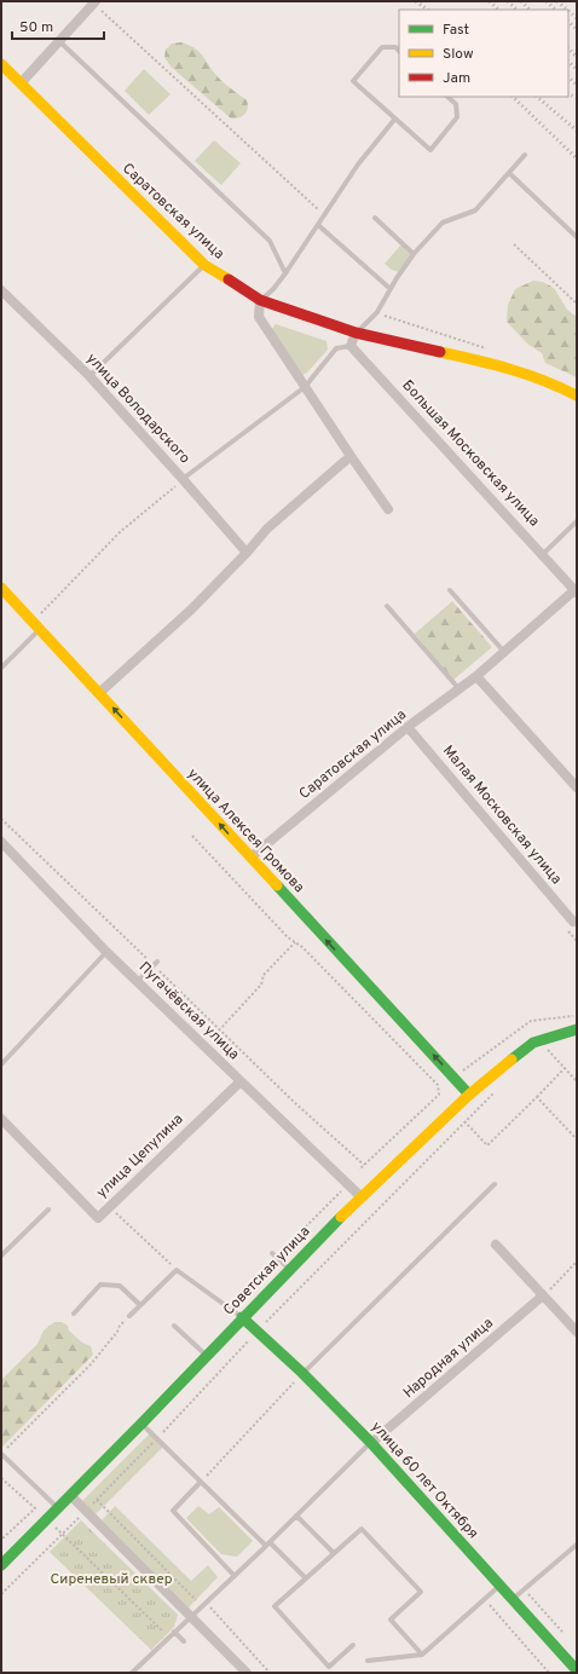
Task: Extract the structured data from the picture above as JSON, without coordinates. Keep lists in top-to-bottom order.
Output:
{
  "streets": {
    "street": [
      "Саратовская улица",
      "улица Володарского",
      "Большая Московская улица",
      "Малая Московская улица",
      "улица Алексея Громова",
      "Пугачёвская улица",
      "улица Цепулина",
      "Советская улица",
      "Народная улица",
      "улица 60 лет Октября"
    ]
  },
  "crossings": [
    ["Саратовская улица", "Большая Московская улица"],
    ["Саратовская улица", "Малая Московская улица"],
    ["Саратовская улица", "улица Алексея Громова"],
    ["улица Алексея Громова", "Советская улица"],
    ["Пугачёвская улица", "улица Цепулина"],
    ["Пугачёвская улица", "Советская улица"],
    ["Советская улица", "улица 60 лет Октября"],
    ["Народная улица", "улица 60 лет Октября"]
  ],
  "one_way": ["улица Алексея Громова"],
  "parks": ["Сиреневый сквер"],
  "legend": ["Fast", "Slow", "Jam"],
  "scale_bar": "50 m"
}
